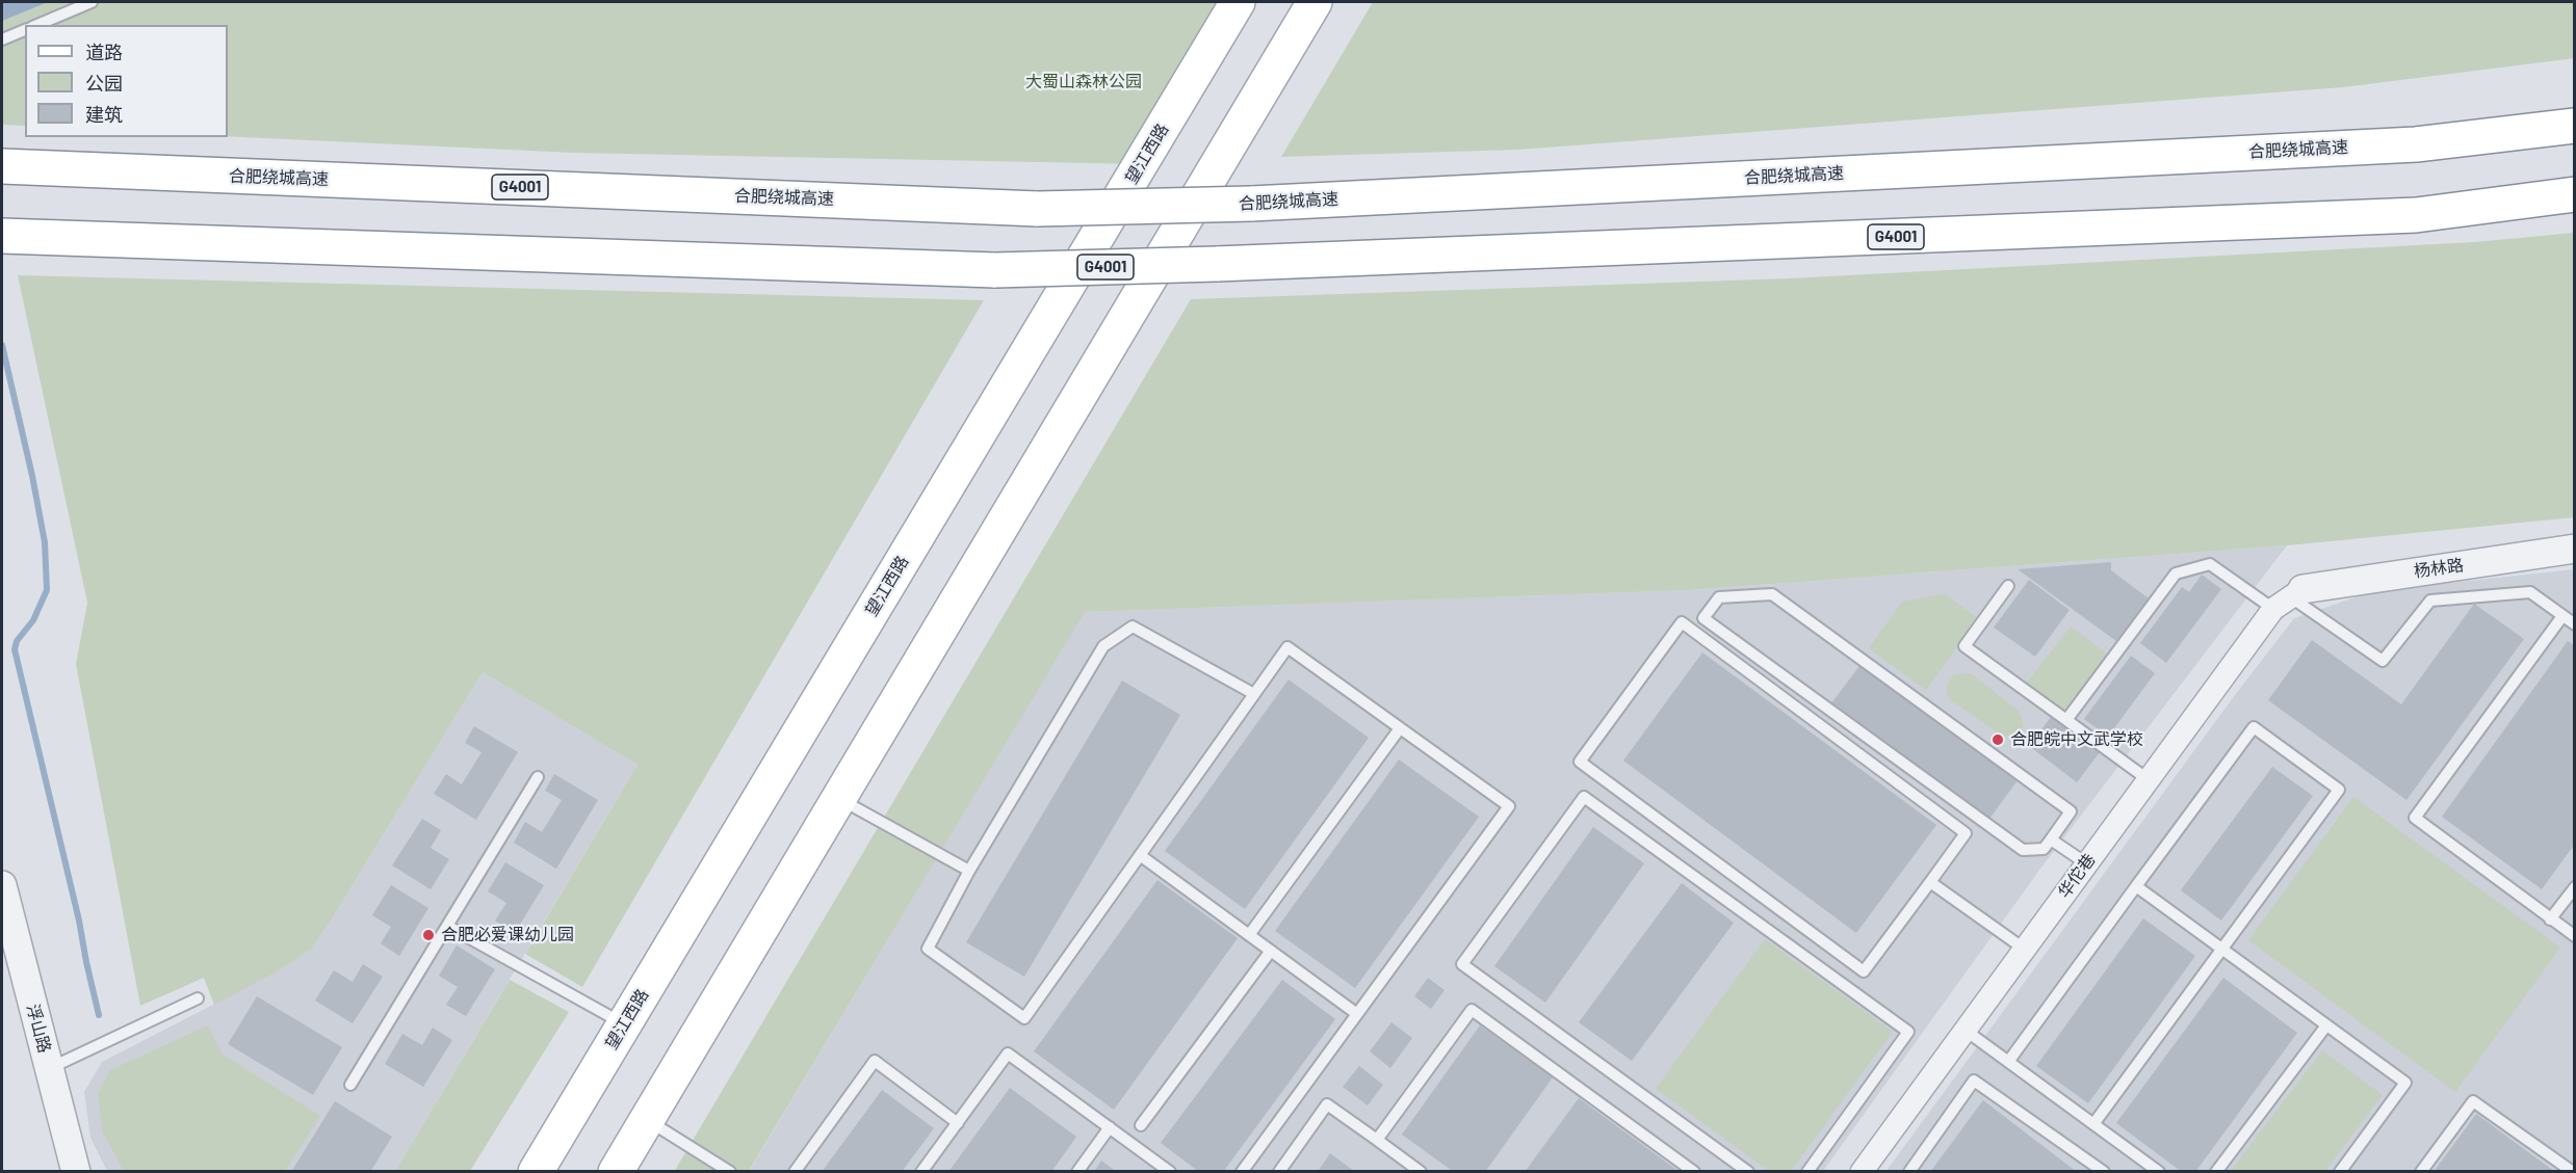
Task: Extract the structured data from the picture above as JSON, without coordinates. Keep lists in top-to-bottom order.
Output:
{
  "streets": {
    "main road": ["合肥绕城高速", "望江西路", "G4001"],
    "street": ["杨林路", "华佗巷", "浮山路"]
  },
  "crossings": [
    ["杨林路", "华佗巷"]
  ],
  "parks": ["大蜀山森林公园"],
  "places": ["合肥皖中文武学校", "合肥必爱课幼儿园"],
  "legend": ["道路", "公园", "建筑"]
}
